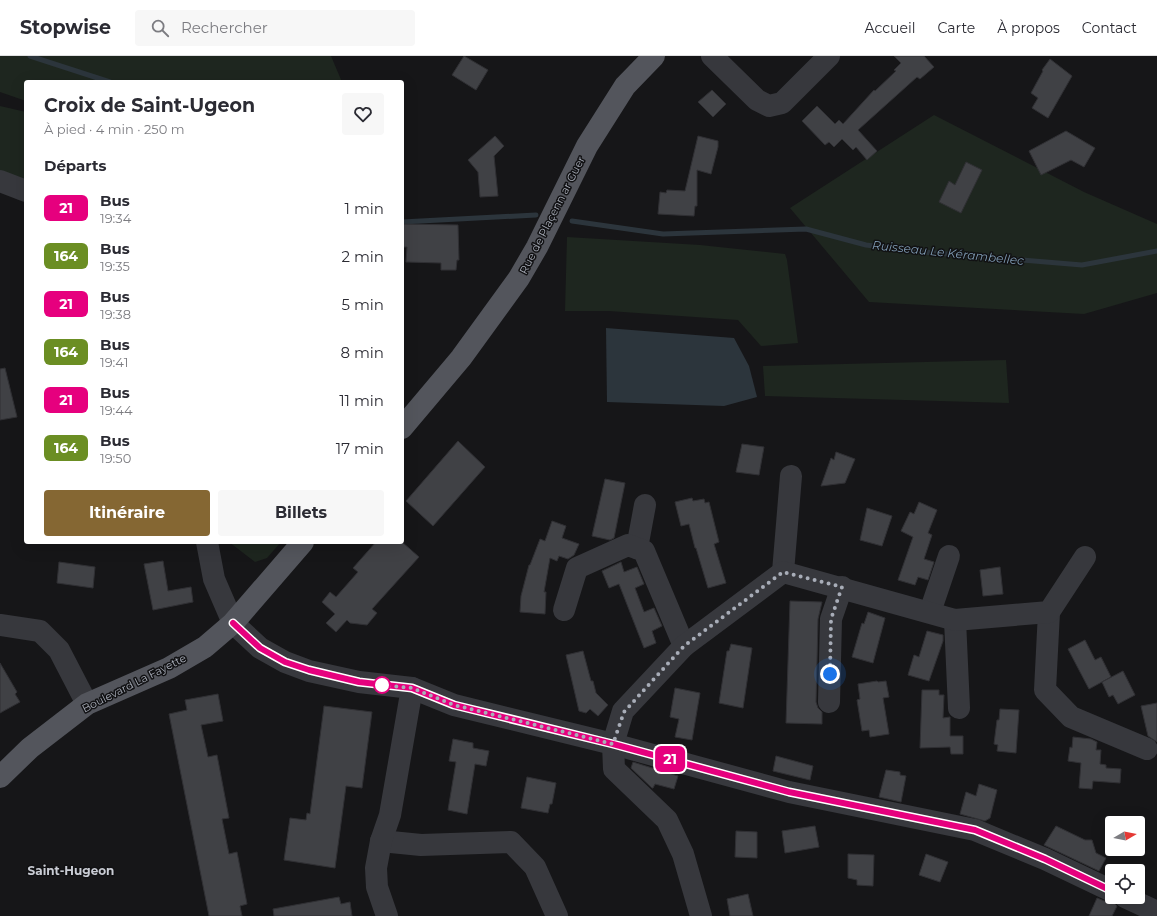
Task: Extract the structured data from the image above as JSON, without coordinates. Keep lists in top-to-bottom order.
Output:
{
  "streets": {
    "main road": ["Rue de Plaçenn ar Guer", "Boulevard La Fayette"]
  },
  "districts": ["Saint-Hugeon"],
  "water": ["Ruisseau Le Kérambellec"],
  "lines": ["bus line 21"],
  "north": "right",
  "page": {
    "header": "Stopwise",
    "search": "Rechercher",
    "nav": [
      "Accueil",
      "Carte",
      "À propos",
      "Contact"
    ],
    "on_map": "21",
    "heading": [
      ["Croix de Saint-Ugeon", "À pied · 4 min · 250 m"],
      "Départs"
    ],
    "list": [
      {
        "mark": "21",
        "name": "Bus",
        "note": "19:34",
        "value": "1 min"
      },
      {
        "mark": "164",
        "name": "Bus",
        "note": "19:35",
        "value": "2 min"
      },
      {
        "mark": "21",
        "name": "Bus",
        "note": "19:38",
        "value": "5 min"
      },
      {
        "mark": "164",
        "name": "Bus",
        "note": "19:41",
        "value": "8 min"
      },
      {
        "mark": "21",
        "name": "Bus",
        "note": "19:44",
        "value": "11 min"
      },
      {
        "mark": "164",
        "name": "Bus",
        "note": "19:50",
        "value": "17 min"
      }
    ],
    "buttons": ["Itinéraire", "Billets"]
  }
}
